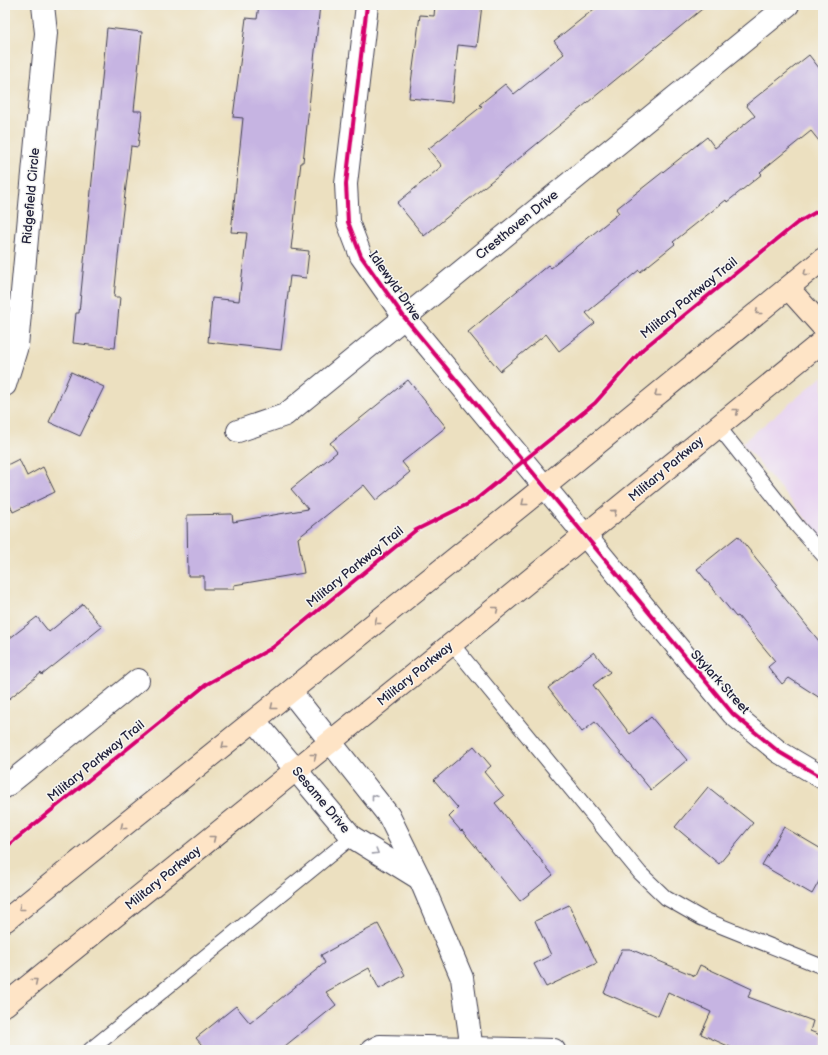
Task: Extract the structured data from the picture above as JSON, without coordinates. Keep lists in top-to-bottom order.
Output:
{
  "streets": {
    "main road": ["Military Parkway"],
    "street": [
      "Ridgefield Circle",
      "Cresthaven Drive",
      "Idlewyld Drive",
      "Skylark Street",
      "Sesame Drive"
    ],
    "cycle path": ["Military Parkway Trail"]
  },
  "crossings": [
    ["Cresthaven Drive", "Idlewyld Drive"],
    ["Idlewyld Drive", "Skylark Street"],
    ["Military Parkway", "Skylark Street"],
    ["Military Parkway", "Sesame Drive"]
  ]
}
